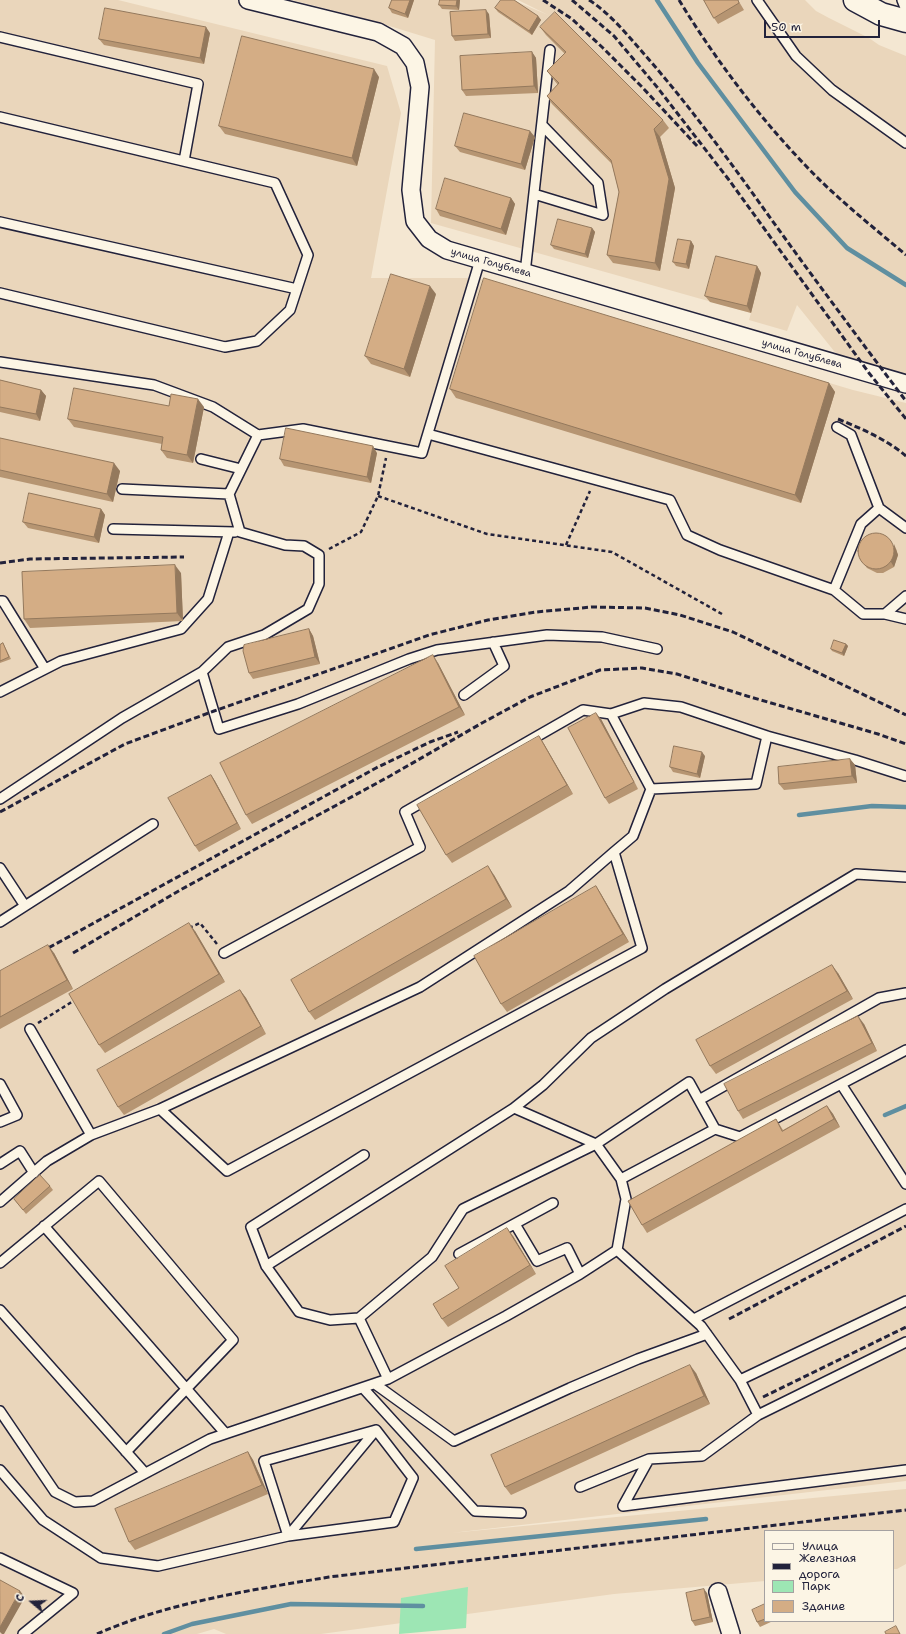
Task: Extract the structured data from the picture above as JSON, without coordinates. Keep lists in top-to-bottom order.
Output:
{
  "streets": {
    "street": ["улица Голублева"]
  },
  "legend": [
    "Улица",
    "Железная дорога",
    "Парк",
    "Здание"
  ],
  "scale_bar": "50 m",
  "north": "left"
}
